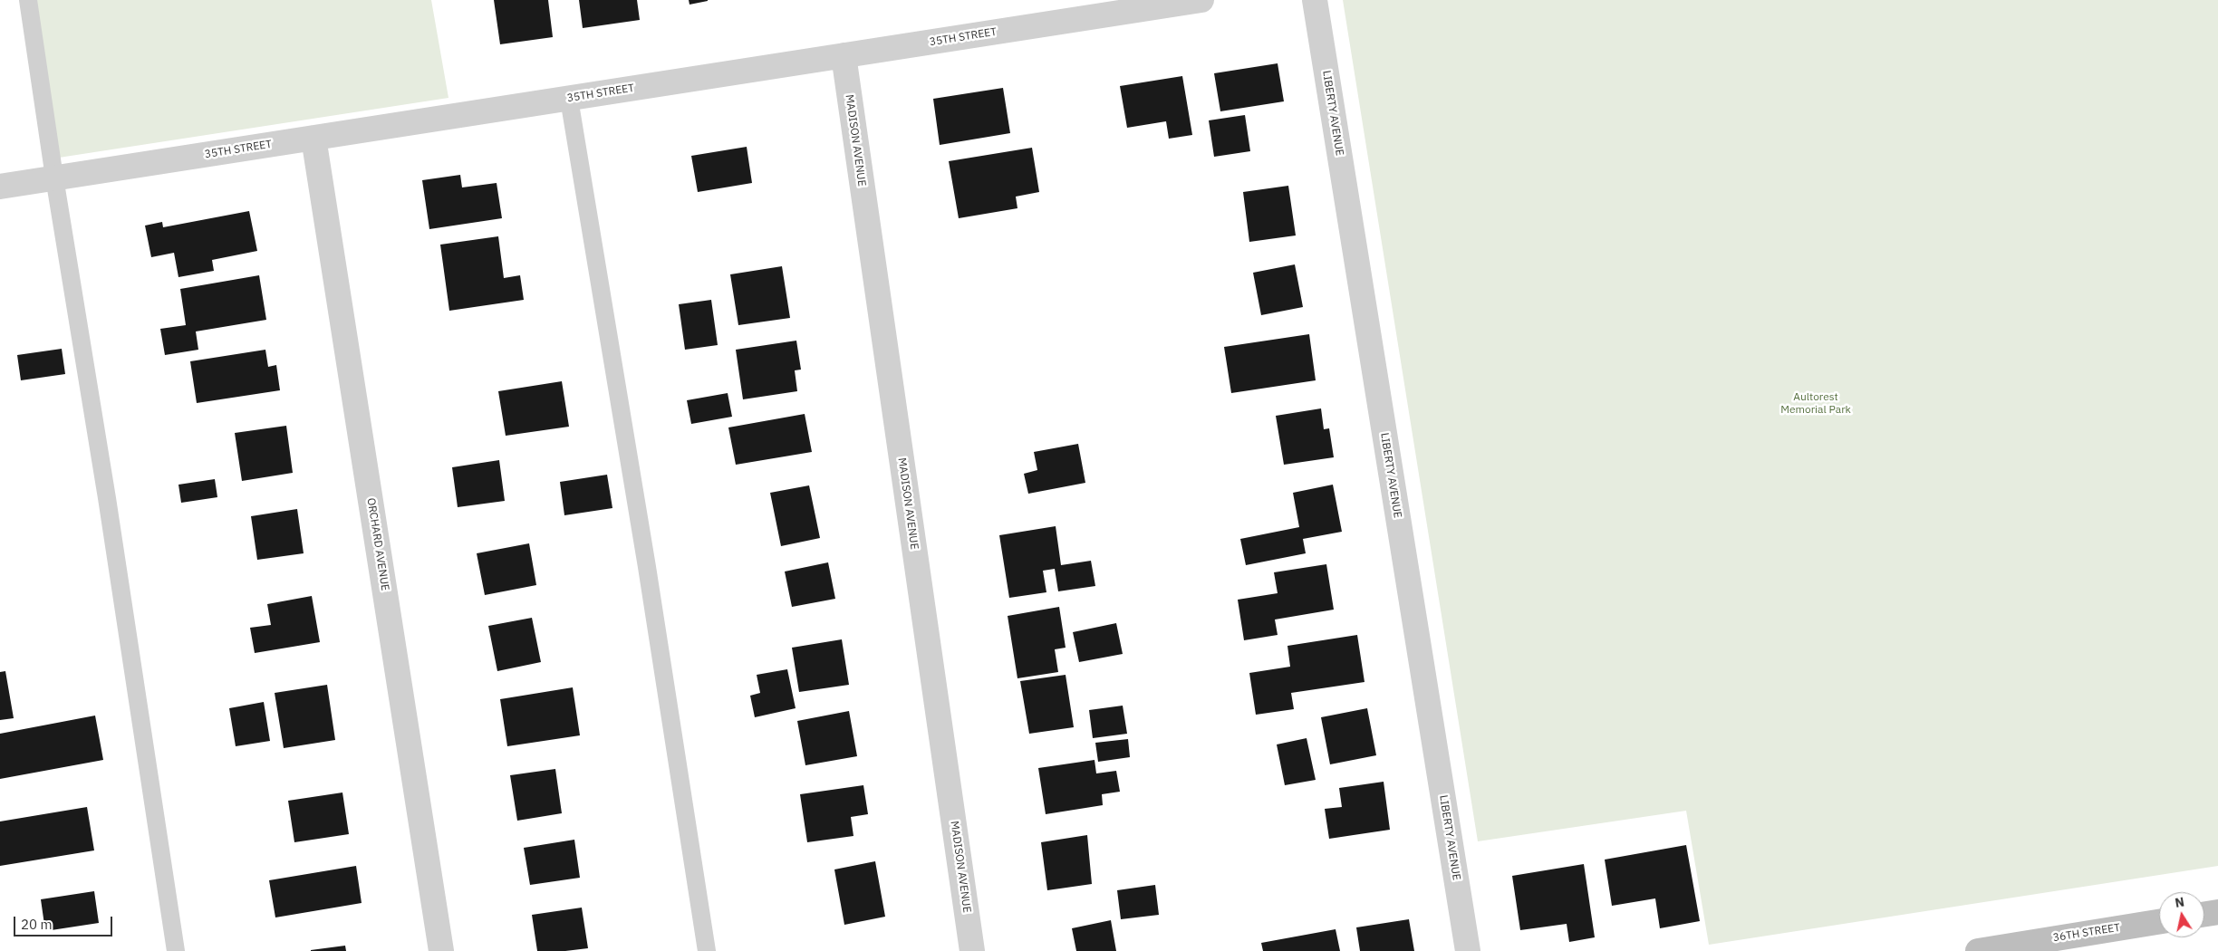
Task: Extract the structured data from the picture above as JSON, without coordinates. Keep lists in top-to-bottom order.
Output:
{
  "streets": {
    "main road": ["36TH STREET"],
    "street": [
      "35TH STREET",
      "LIBERTY AVENUE",
      "MADISON AVENUE",
      "ORCHARD AVENUE"
    ]
  },
  "crossings": [
    ["35TH STREET", "MADISON AVENUE"],
    ["35TH STREET", "ORCHARD AVENUE"]
  ],
  "parks": ["Aultorest Memorial Park"],
  "scale_bar": "20 m",
  "north": "top"
}
